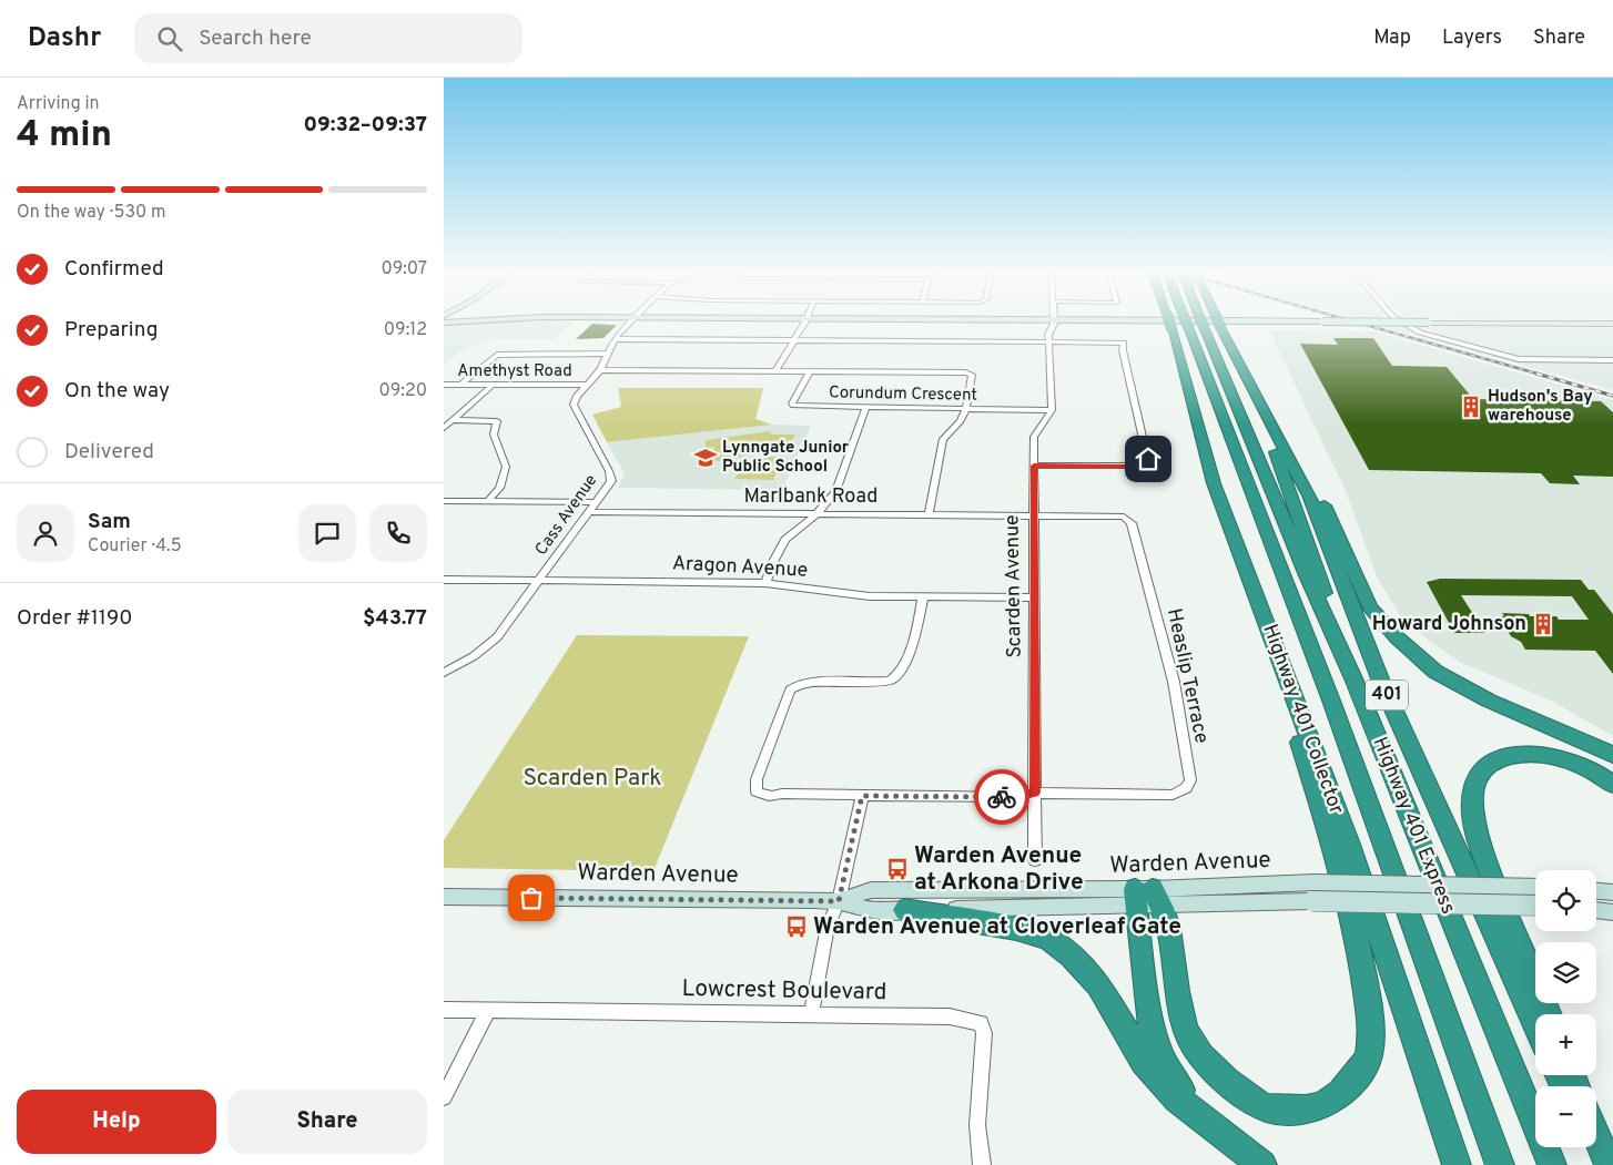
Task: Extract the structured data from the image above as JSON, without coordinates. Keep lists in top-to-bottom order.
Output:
{
  "streets": {
    "highway": ["401", "Highway 401 Collector", "Highway 401 Express"],
    "main road": ["Warden Avenue"],
    "street": [
      "Amethyst Road",
      "Corundum Crescent",
      "Marlbank Road",
      "Cass Avenue",
      "Aragon Avenue",
      "Scarden Avenue",
      "Heaslip Terrace",
      "Lowcrest Boulevard"
    ]
  },
  "crossings": [
    ["Amethyst Road", "Cass Avenue"],
    ["Corundum Crescent", "Scarden Avenue"],
    ["Marlbank Road", "Cass Avenue"],
    ["Marlbank Road", "Scarden Avenue"],
    ["Marlbank Road", "Heaslip Terrace"],
    ["Cass Avenue", "Aragon Avenue"],
    ["Aragon Avenue", "Scarden Avenue"],
    ["Scarden Avenue", "Heaslip Terrace"]
  ],
  "parks": ["Scarden Park"],
  "places": {
    "building": ["Hudson's Bay warehouse", "Howard Johnson"],
    "school or university": ["Lynngate Junior Public School"],
    "bus stop": ["Warden Avenue at Arkona Drive", "Warden Avenue at Cloverleaf Gate"]
  },
  "page": {
    "header": "Dashr",
    "search": "Search here",
    "nav": ["Map", "Layers", "Share"],
    "heading": ["4 min", "Arriving in", "09:32–09:37"],
    "panel": [
      "Sam",
      "Courier · 4.5",
      "Order #1190",
      "$43.77"
    ],
    "bar": "On the way · 530 m",
    "list": [
      ["Confirmed", "09:07"],
      ["Preparing", "09:12"],
      ["On the way", "09:20"],
      "Delivered"
    ],
    "map_buttons": ["+", "−"],
    "buttons": ["Help", "Share"]
  }
}
